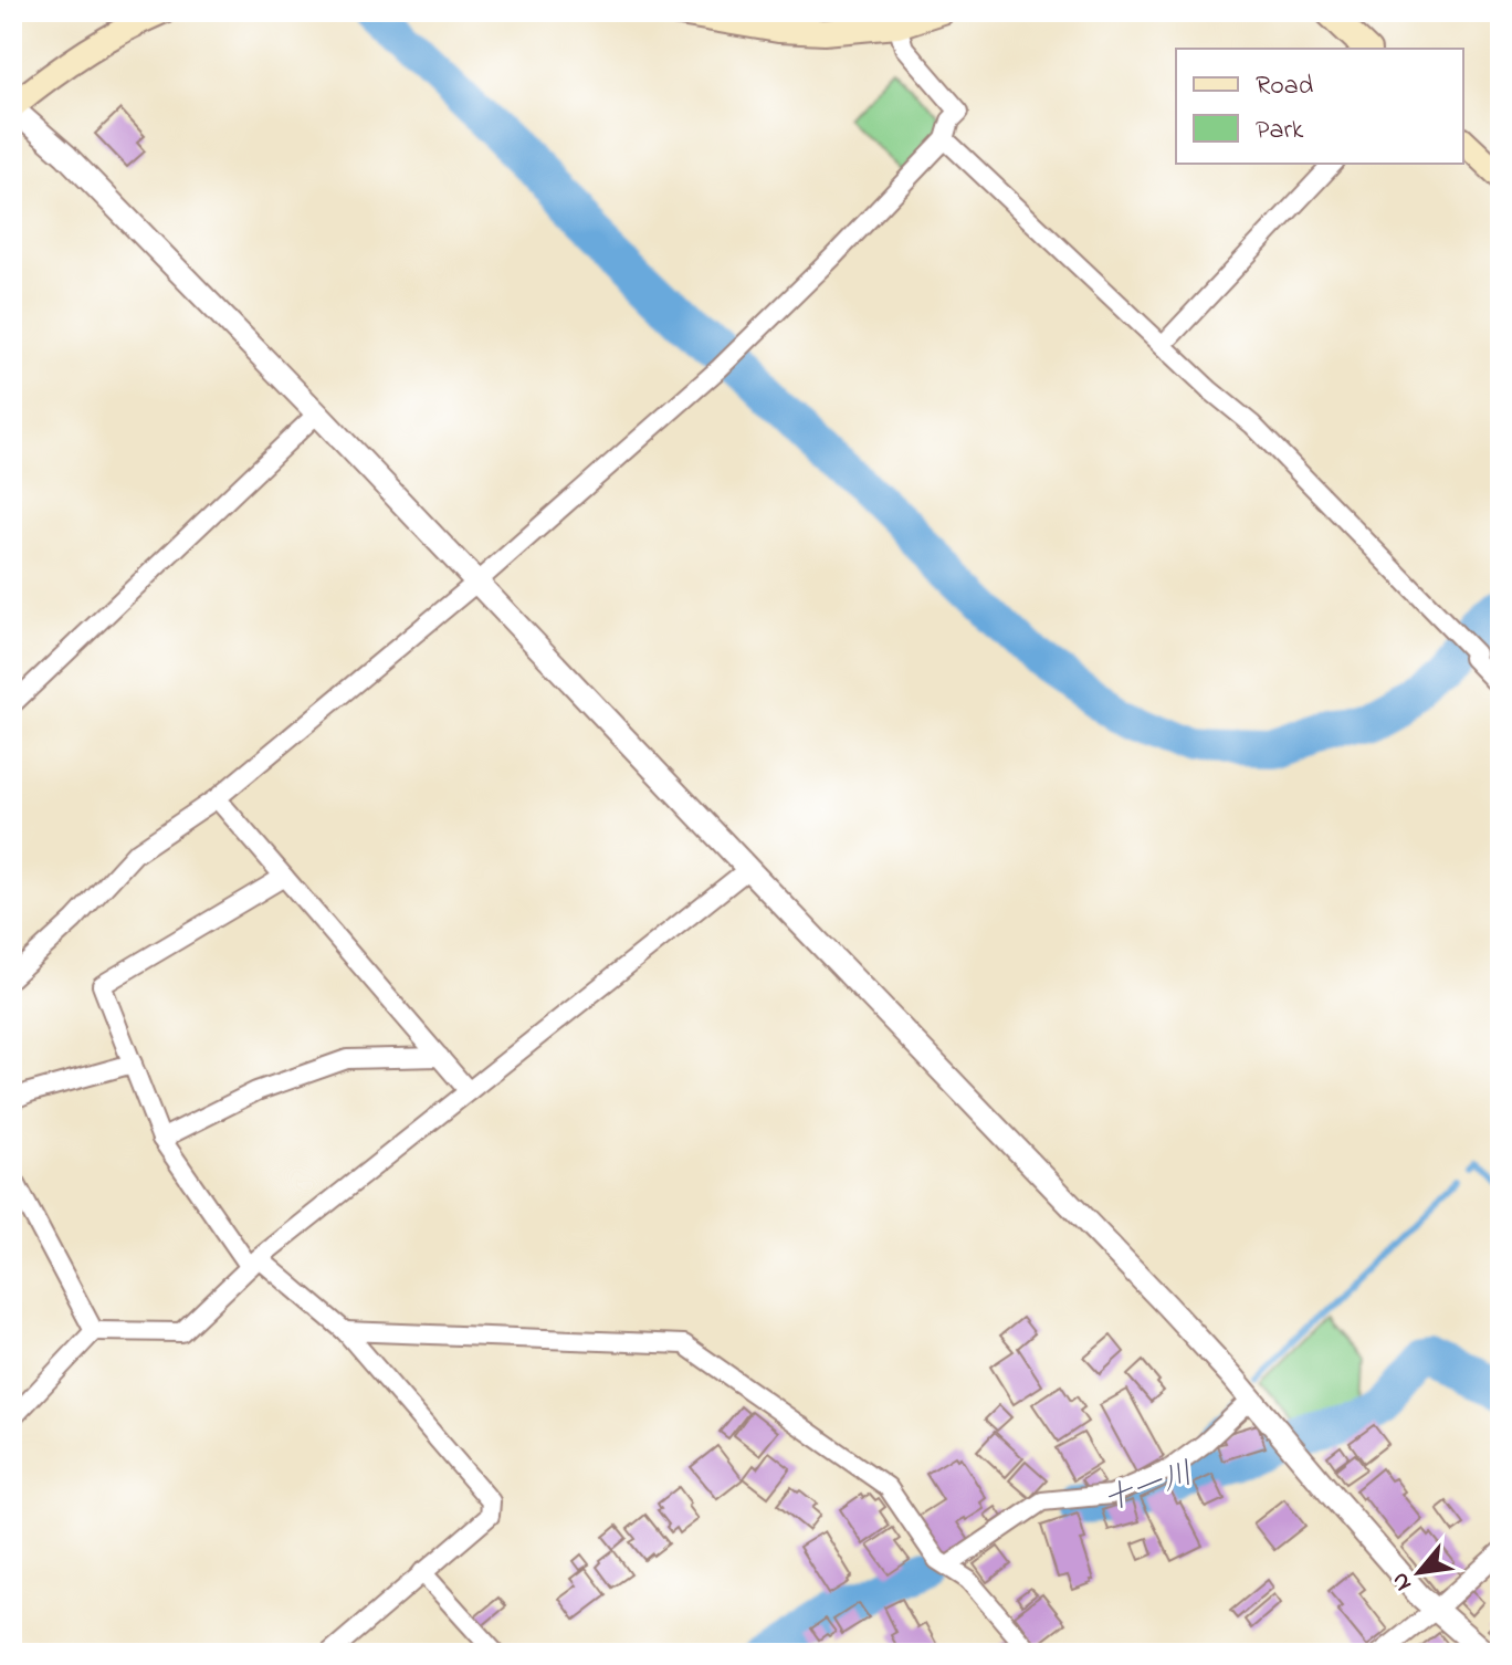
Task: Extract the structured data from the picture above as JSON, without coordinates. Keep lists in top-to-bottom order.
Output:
{
  "water": ["十一川"],
  "legend": ["Road", "Park"],
  "north": "bottom left"
}
